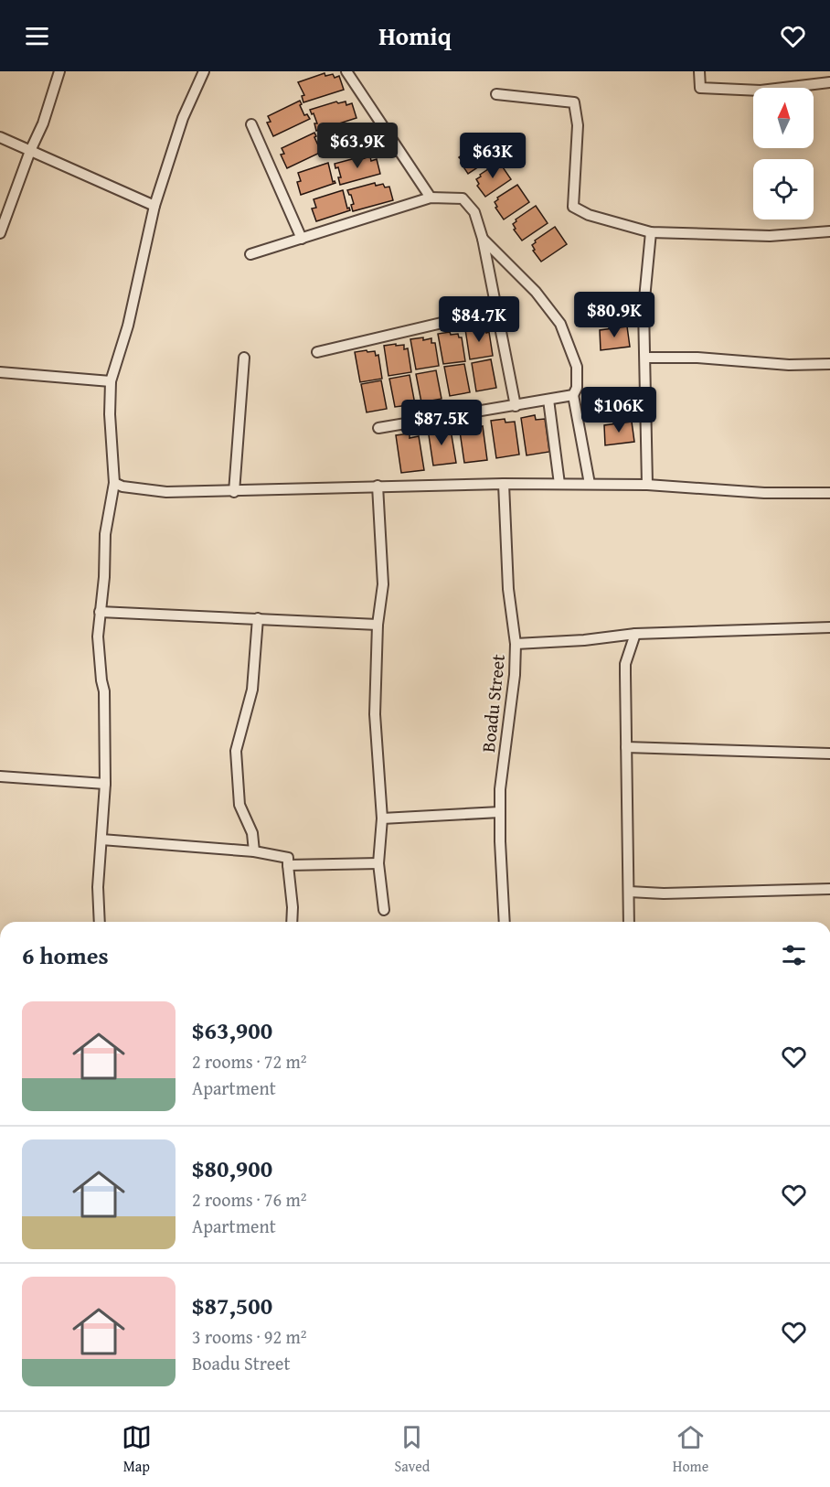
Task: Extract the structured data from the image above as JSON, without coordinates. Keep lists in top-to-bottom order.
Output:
{
  "streets": {
    "street": ["Boadu Street"]
  },
  "north": "top",
  "page": {
    "header": "Homiq",
    "price": [
      "$63.9K",
      "$63K",
      "$80.9K",
      "$84.7K",
      "$106K",
      "$87.5K"
    ],
    "heading": "6 homes",
    "list": [
      {
        "name": "$63,900",
        "note": "2 rooms · 72 m² · Apartment"
      },
      {
        "name": "$80,900",
        "note": "2 rooms · 76 m² · Apartment"
      },
      {
        "name": "$87,500",
        "note": "3 rooms · 92 m² · Boadu Street"
      }
    ],
    "tabs": ["Map", "Saved", "Home"]
  }
}
